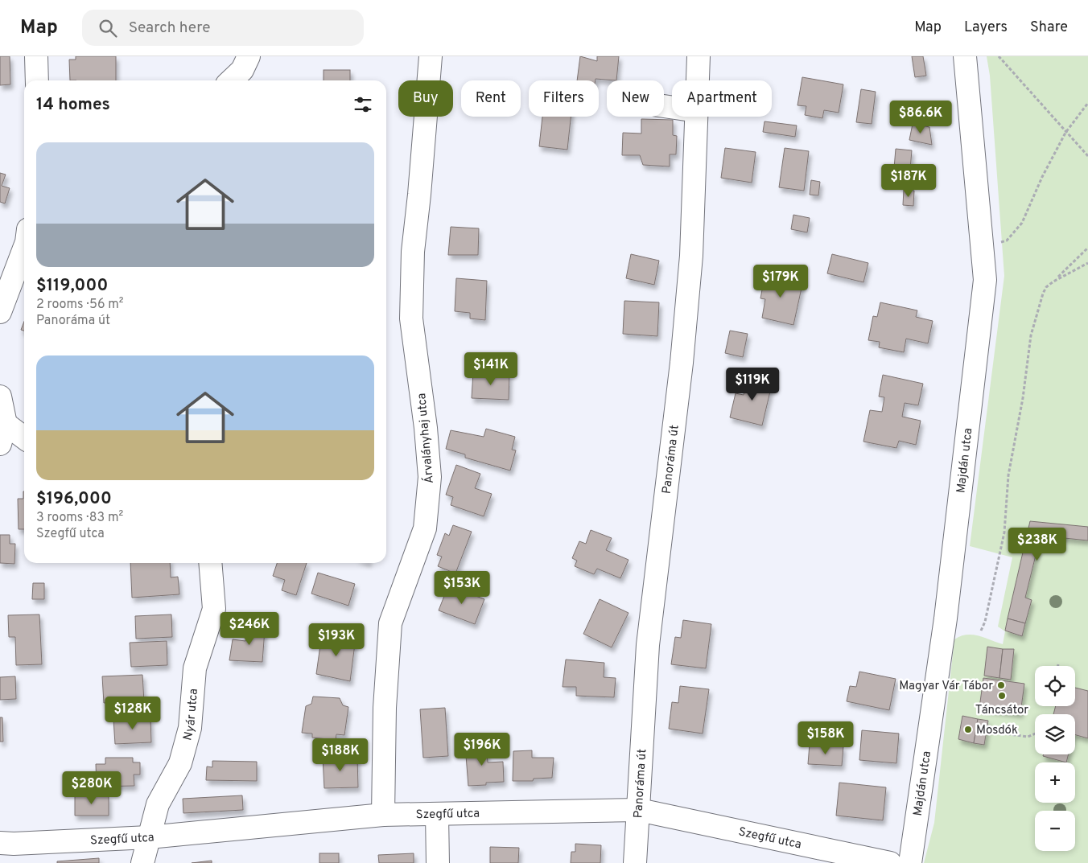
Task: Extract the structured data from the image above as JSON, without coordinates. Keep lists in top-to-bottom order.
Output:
{
  "streets": {
    "street": [
      "Árvalányhaj utca",
      "Panoráma út",
      "Majdán utca",
      "Nyár utca",
      "Szegfű utca"
    ]
  },
  "crossings": [
    ["Árvalányhaj utca", "Szegfű utca"],
    ["Panoráma út", "Szegfű utca"],
    ["Nyár utca", "Szegfű utca"]
  ],
  "places": ["Magyar Vár Tábor", "Táncsátor", "Mosdók"],
  "page": {
    "header": "Map",
    "search": "Search here",
    "nav": ["Map", "Layers", "Share"],
    "chip": [
      "Buy",
      "Rent",
      "Filters",
      "New",
      "Apartment"
    ],
    "heading": "14 homes",
    "price": [
      "$86.6K",
      "$187K",
      "$179K",
      "$141K",
      "$119K",
      "$238K",
      "$153K",
      "$246K",
      "$193K",
      "$128K",
      "$158K",
      "$196K",
      "$188K",
      "$280K"
    ],
    "list": [
      {
        "name": "$119,000",
        "note": "2 rooms · 56 m² · Panoráma út"
      },
      {
        "name": "$196,000",
        "note": "3 rooms · 83 m² · Szegfű utca"
      }
    ],
    "map_buttons": ["+", "−"]
  }
}
